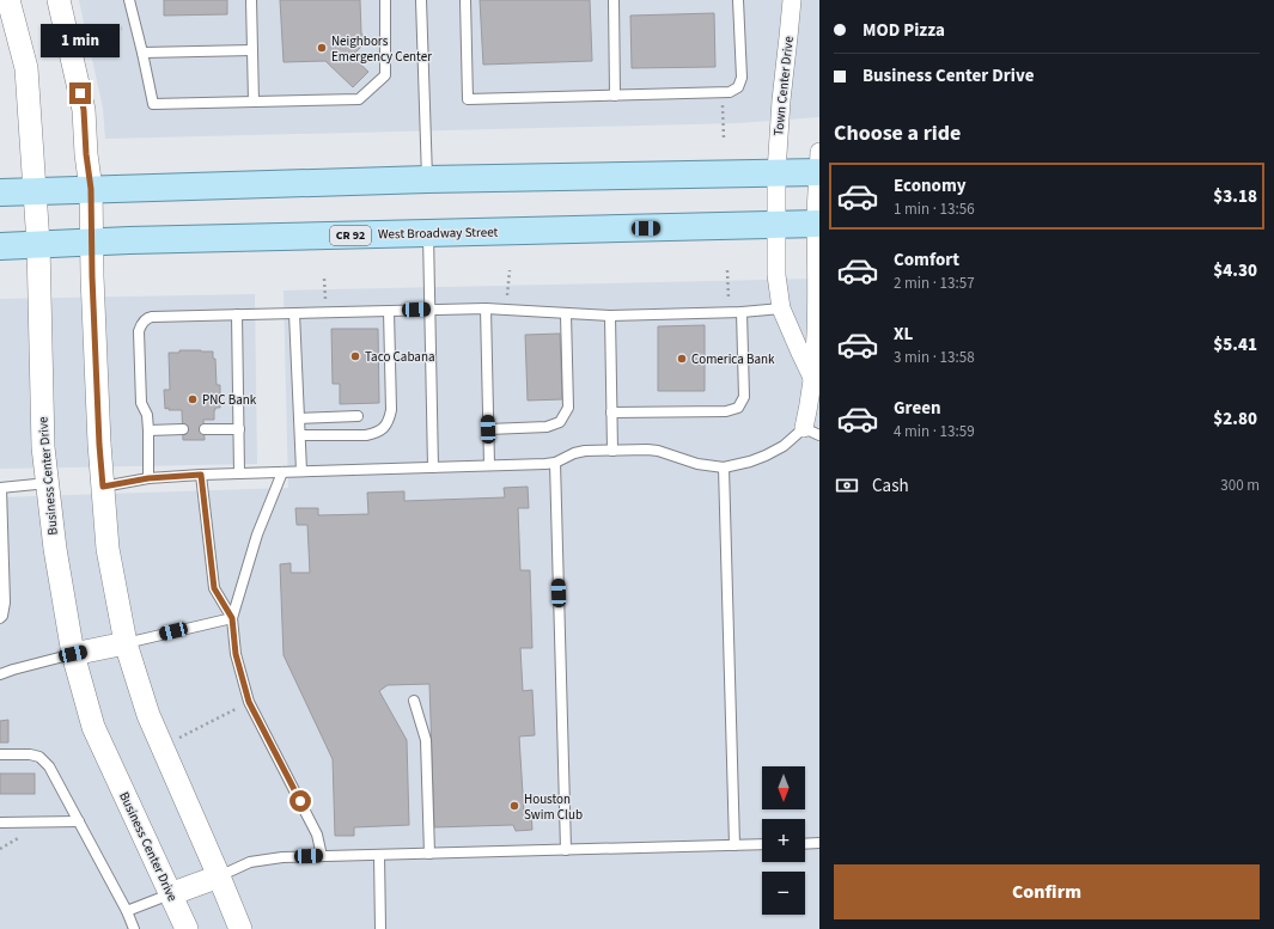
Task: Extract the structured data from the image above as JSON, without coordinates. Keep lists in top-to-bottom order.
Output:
{
  "streets": {
    "main road": ["West Broadway Street", "CR 92"],
    "street": ["Town Center Drive", "Business Center Drive"]
  },
  "crossings": [
    ["Town Center Drive", "West Broadway Street"],
    ["West Broadway Street", "Business Center Drive"]
  ],
  "places": [
    "Neighbors Emergency Center",
    "Taco Cabana",
    "Comerica Bank",
    "PNC Bank",
    "Houston Swim Club"
  ],
  "north": "bottom",
  "page": {
    "banner": ["MOD Pizza", "Business Center Drive"],
    "bubble": "1 min",
    "heading": "Choose a ride",
    "list": [
      {
        "name": "Economy",
        "note": "1 min · 13:56",
        "value": "$3.18"
      },
      {
        "name": "Comfort",
        "note": "2 min · 13:57",
        "value": "$4.30"
      },
      {
        "name": "XL",
        "note": "3 min · 13:58",
        "value": "$5.41"
      },
      {
        "name": "Green",
        "note": "4 min · 13:59",
        "value": "$2.80"
      }
    ],
    "pay": ["Cash", "300 m"],
    "map_buttons": ["+", "−"],
    "buttons": "Confirm"
  }
}
